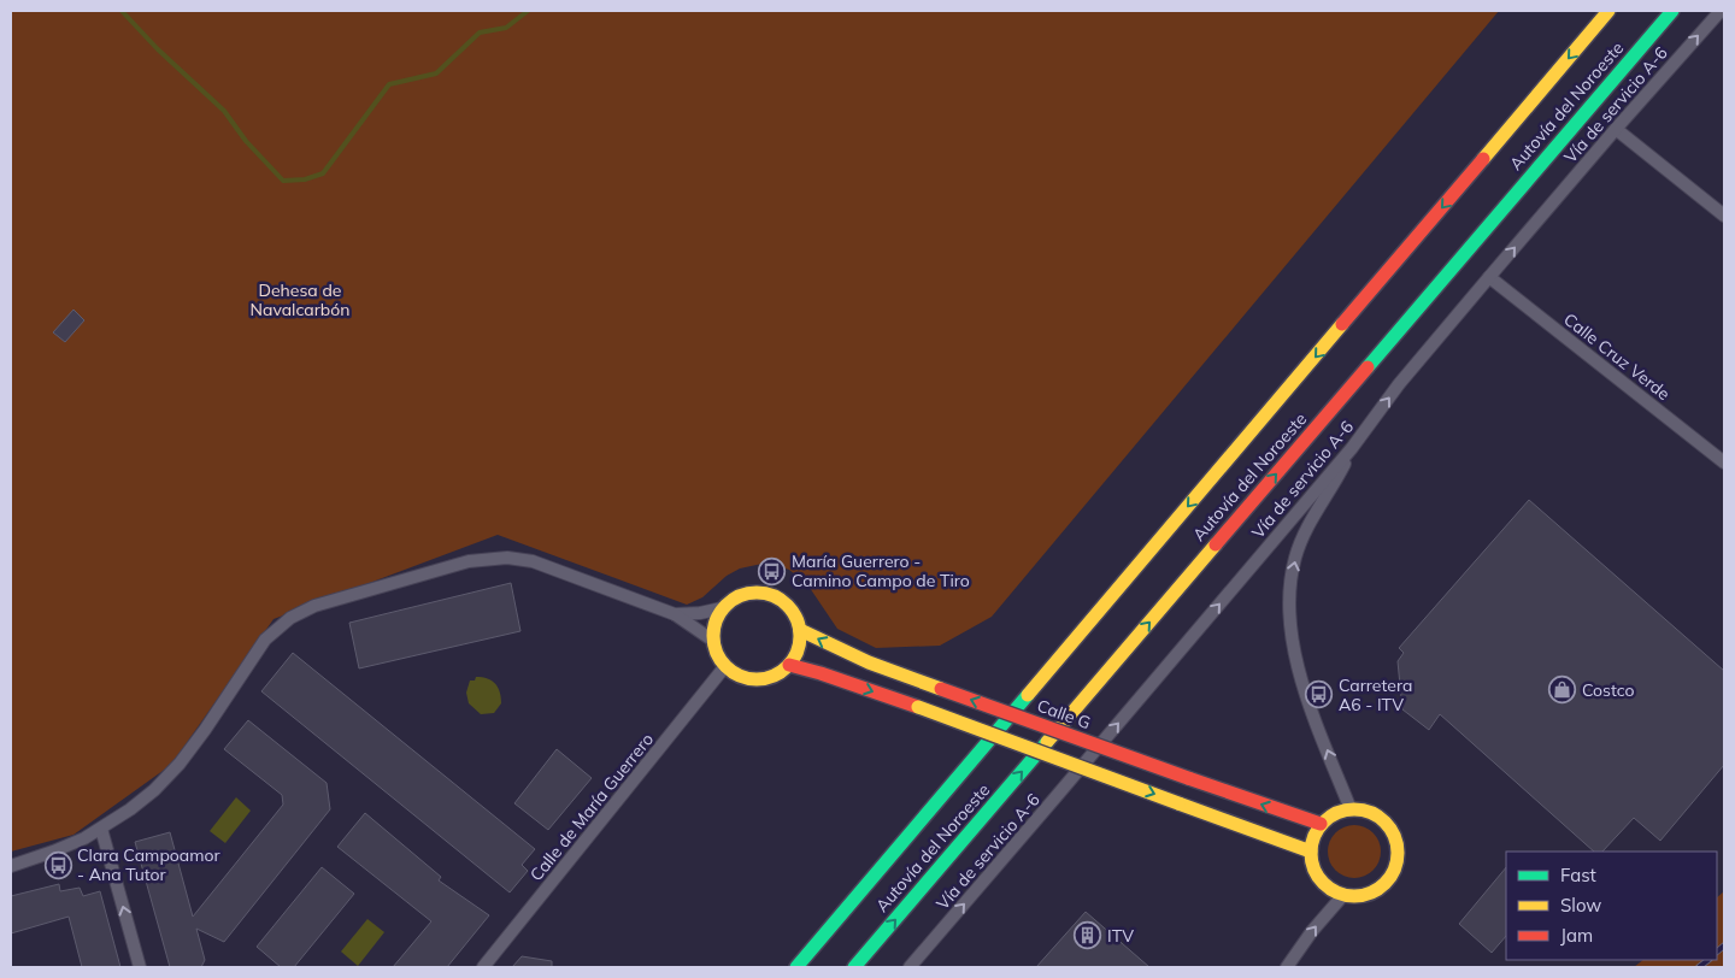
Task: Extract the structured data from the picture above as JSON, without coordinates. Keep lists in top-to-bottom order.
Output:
{
  "streets": {
    "main road": ["Autovía del Noroeste", "Calle G"],
    "street": ["Vía de servicio A-6", "Calle Cruz Verde", "Calle de María Guerrero"]
  },
  "crossings": [
    ["Vía de servicio A-6", "Calle Cruz Verde"],
    ["Calle G", "Calle de María Guerrero"]
  ],
  "one_way": ["Vía de servicio A-6"],
  "parks": ["Dehesa de Navalcarbón"],
  "places": {
    "bus stop": ["María Guerrero - Camino Campo de Tiro", "Carretera A6 - ITV", "Clara Campoamor - Ana Tutor"],
    "shop": ["Costco"],
    "building": ["ITV"]
  },
  "legend": ["Fast", "Slow", "Jam"]
}
